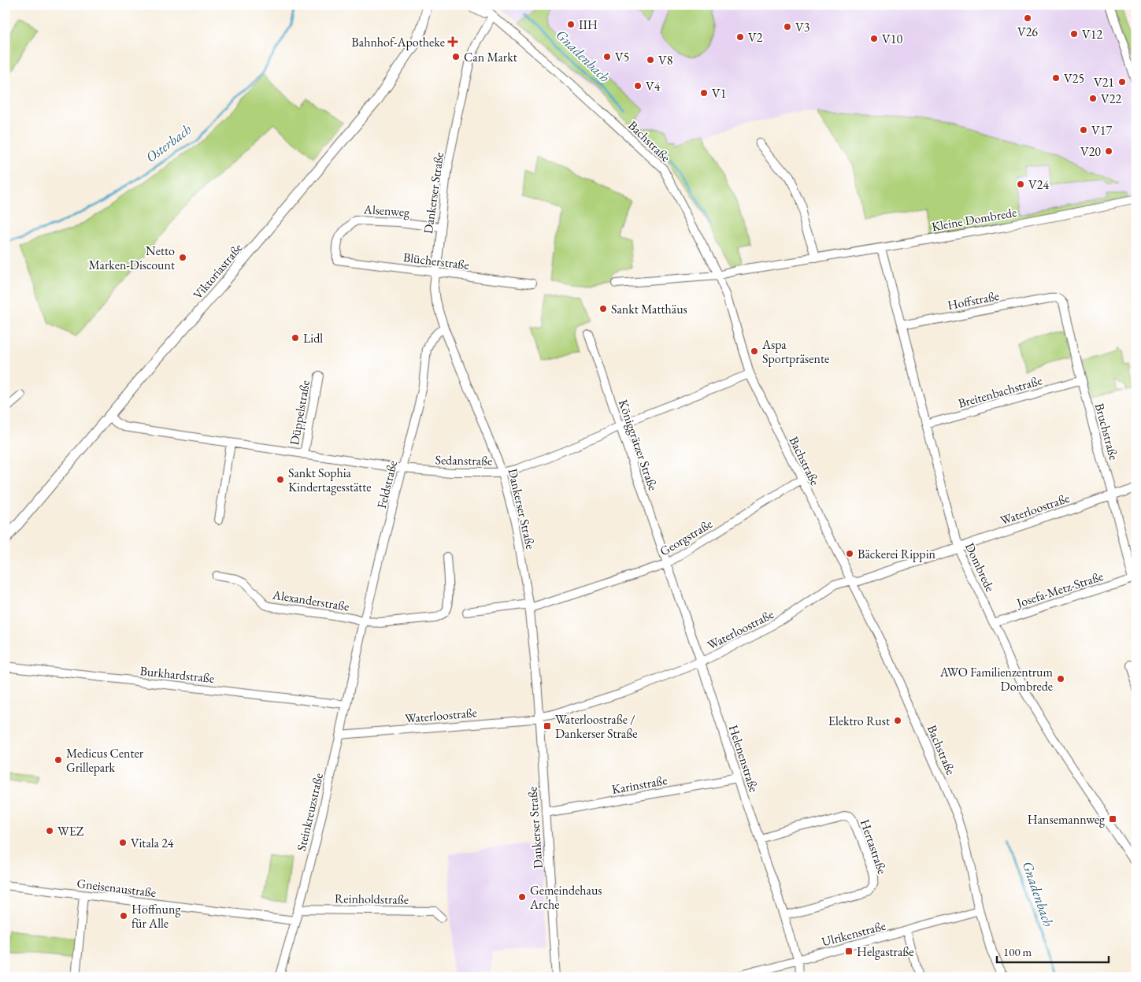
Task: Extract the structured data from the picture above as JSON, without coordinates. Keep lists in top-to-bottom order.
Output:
{
  "streets": {
    "main road": ["Viktoriastraße"],
    "street": [
      "Bachstraße",
      "Dankerser Straße",
      "Alsenweg",
      "Kleine Dombrede",
      "Blücherstraße",
      "Hoffstraße",
      "Breitenbachstraße",
      "Düppelstraße",
      "Bruchstraße",
      "Königgrätzer Straße",
      "Sedanstraße",
      "Feldstraße",
      "Waterloostraße",
      "Georgstraße",
      "Dombrede",
      "Josefa-Metz-Straße",
      "Alexanderstraße",
      "Burkhardstraße",
      "Helenenstraße",
      "Karinstraße",
      "Steinkreuzstraße",
      "Hertastraße",
      "Gneisenaustraße",
      "Reinholdstraße",
      "Ulrikenstraße"
    ]
  },
  "crossings": [
    ["Bachstraße", "Dankerser Straße"],
    ["Bachstraße", "Kleine Dombrede"],
    ["Bachstraße", "Sedanstraße"],
    ["Bachstraße", "Waterloostraße"],
    ["Bachstraße", "Georgstraße"],
    ["Bachstraße", "Ulrikenstraße"],
    ["Dankerser Straße", "Alsenweg"],
    ["Dankerser Straße", "Blücherstraße"],
    ["Dankerser Straße", "Sedanstraße"],
    ["Dankerser Straße", "Feldstraße"],
    ["Dankerser Straße", "Waterloostraße"],
    ["Dankerser Straße", "Georgstraße"],
    ["Dankerser Straße", "Karinstraße"],
    ["Alsenweg", "Blücherstraße"],
    ["Kleine Dombrede", "Dombrede"],
    ["Viktoriastraße", "Sedanstraße"],
    ["Hoffstraße", "Bruchstraße"],
    ["Hoffstraße", "Dombrede"],
    ["Breitenbachstraße", "Bruchstraße"],
    ["Breitenbachstraße", "Dombrede"],
    ["Düppelstraße", "Sedanstraße"],
    ["Bruchstraße", "Waterloostraße"],
    ["Bruchstraße", "Josefa-Metz-Straße"],
    ["Königgrätzer Straße", "Sedanstraße"],
    ["Königgrätzer Straße", "Georgstraße"],
    ["Königgrätzer Straße", "Helenenstraße"],
    ["Sedanstraße", "Feldstraße"],
    ["Feldstraße", "Alexanderstraße"],
    ["Feldstraße", "Steinkreuzstraße"],
    ["Waterloostraße", "Dombrede"],
    ["Waterloostraße", "Helenenstraße"],
    ["Waterloostraße", "Steinkreuzstraße"],
    ["Georgstraße", "Helenenstraße"],
    ["Dombrede", "Josefa-Metz-Straße"],
    ["Burkhardstraße", "Steinkreuzstraße"],
    ["Helenenstraße", "Karinstraße"],
    ["Helenenstraße", "Hertastraße"],
    ["Helenenstraße", "Ulrikenstraße"],
    ["Steinkreuzstraße", "Gneisenaustraße"],
    ["Steinkreuzstraße", "Reinholdstraße"]
  ],
  "water": ["Gnadenbach", "Osterbach"],
  "places": {
    "other": [
      "V26",
      "IIH",
      "V3",
      "V12",
      "V2",
      "V10",
      "Can Markt",
      "V5",
      "V8",
      "V25",
      "V21",
      "V4",
      "V1",
      "V22",
      "V17",
      "V20",
      "V24",
      "Netto Marken-Discount",
      "Sankt Matthäus",
      "Lidl",
      "Aspa Sportpräsente",
      "Sankt Sophia Kindertagesstätte",
      "Bäckerei Rippin",
      "AWO Familienzentrum Dombrede",
      "Elektro Rust",
      "Medicus Center Grillepark",
      "WEZ",
      "Vitala 24",
      "Gemeindehaus Arche",
      "Hoffnung für Alle"
    ],
    "health": ["Bahnhof-Apotheke"],
    "transit": ["Waterloostraße / Dankerser Straße", "Hansemannweg", "Helgastraße"]
  },
  "scale_bar": "100 m"
}
